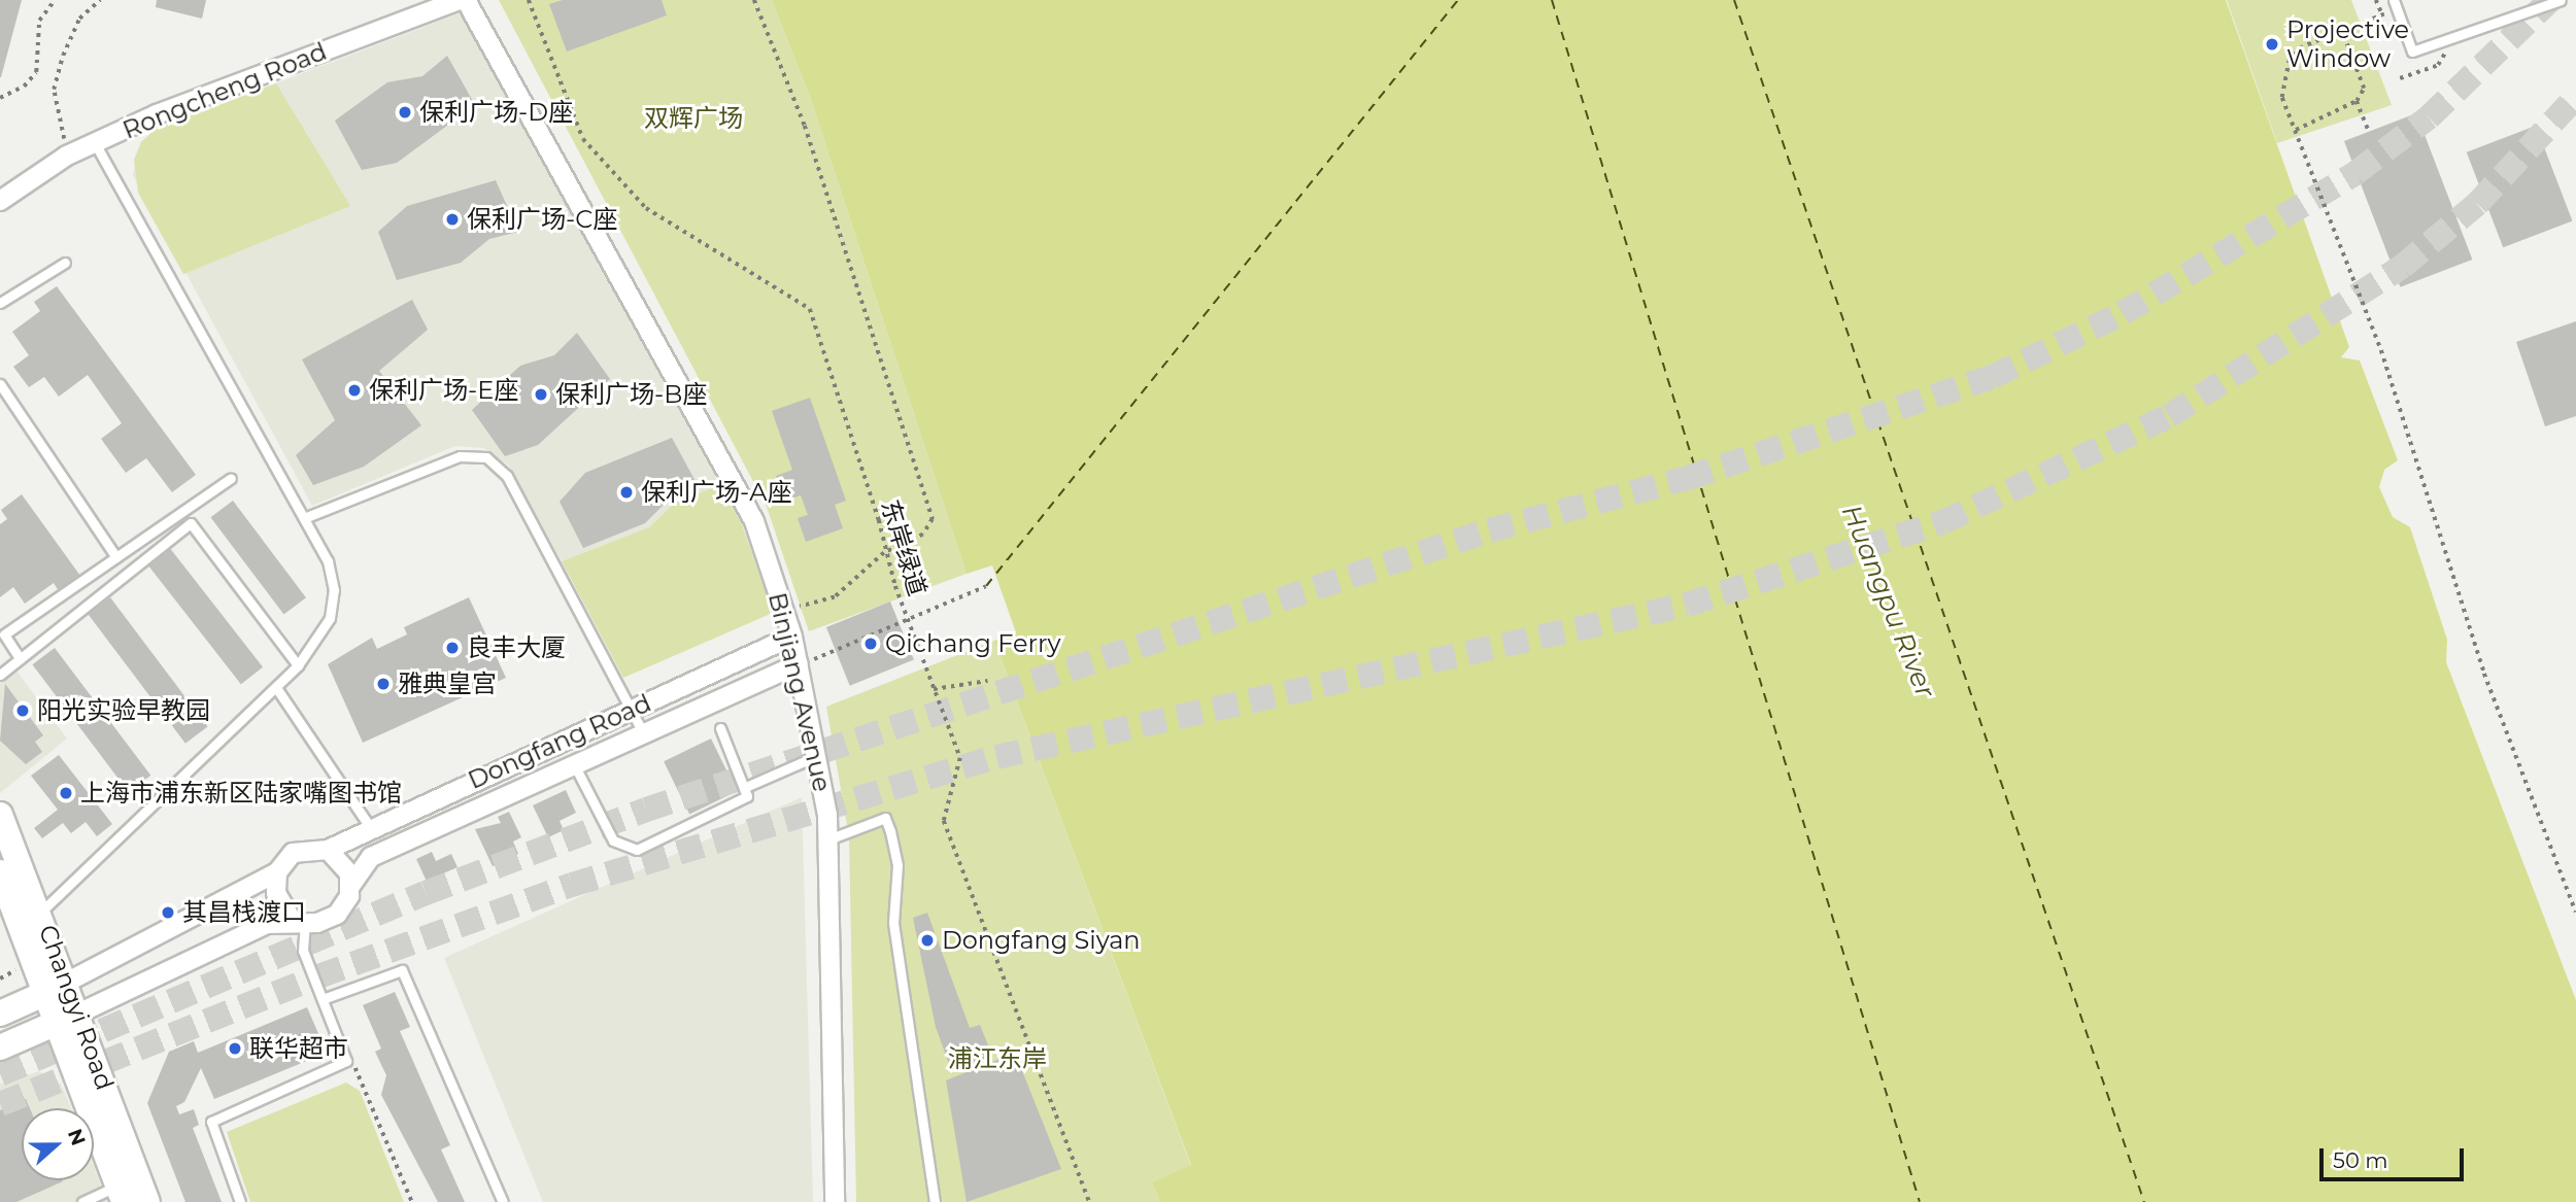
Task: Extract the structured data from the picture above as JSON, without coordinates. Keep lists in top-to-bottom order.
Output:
{
  "streets": {
    "main road": ["Dongfang Road", "Changyi Road"],
    "street": ["Rongcheng Road", "Binjiang Avenue"],
    "path": ["东岸绿道"]
  },
  "crossings": [
    ["Binjiang Avenue", "Dongfang Road"],
    ["Dongfang Road", "Changyi Road"]
  ],
  "water": ["Huangpu River"],
  "parks": ["双辉广场", "浦江东岸"],
  "places": [
    "Projective Window",
    "保利广场-D座",
    "保利广场-C座",
    "保利广场-E座",
    "保利广场-B座",
    "保利广场-A座",
    "Qichang Ferry",
    "良丰大厦",
    "雅典皇宫",
    "阳光实验早教园",
    "上海市浦东新区陆家嘴图书馆",
    "其昌栈渡口",
    "Dongfang Siyan",
    "联华超市"
  ],
  "scale_bar": "50 m",
  "north": "right"
}
